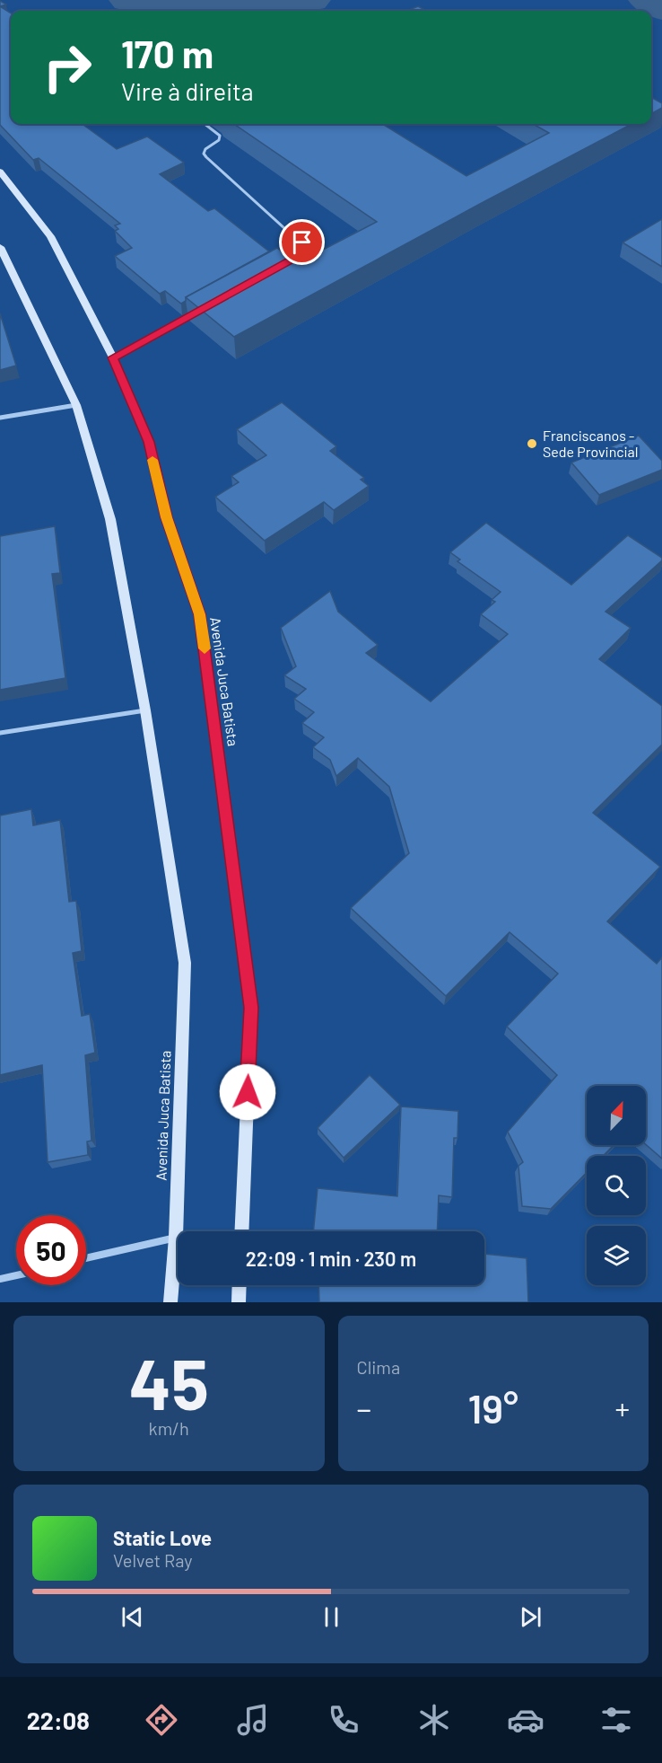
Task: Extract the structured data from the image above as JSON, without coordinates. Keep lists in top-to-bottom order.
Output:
{
  "streets": {
    "main road": ["Avenida Juca Batista"]
  },
  "places": ["Franciscanos - Sede Provincial"],
  "north": "top right",
  "page": {
    "turn": ["170 m", "Vire à direita"],
    "limit": "50",
    "trip": "22:09 · 1 min · 230 m",
    "tile": [
      ["45", "km/h"],
      "Clima"
    ],
    "heat": ["−", "19°", "+"],
    "song": ["Static Love", "Velvet Ray"],
    "tabs": "22:08"
  }
}
